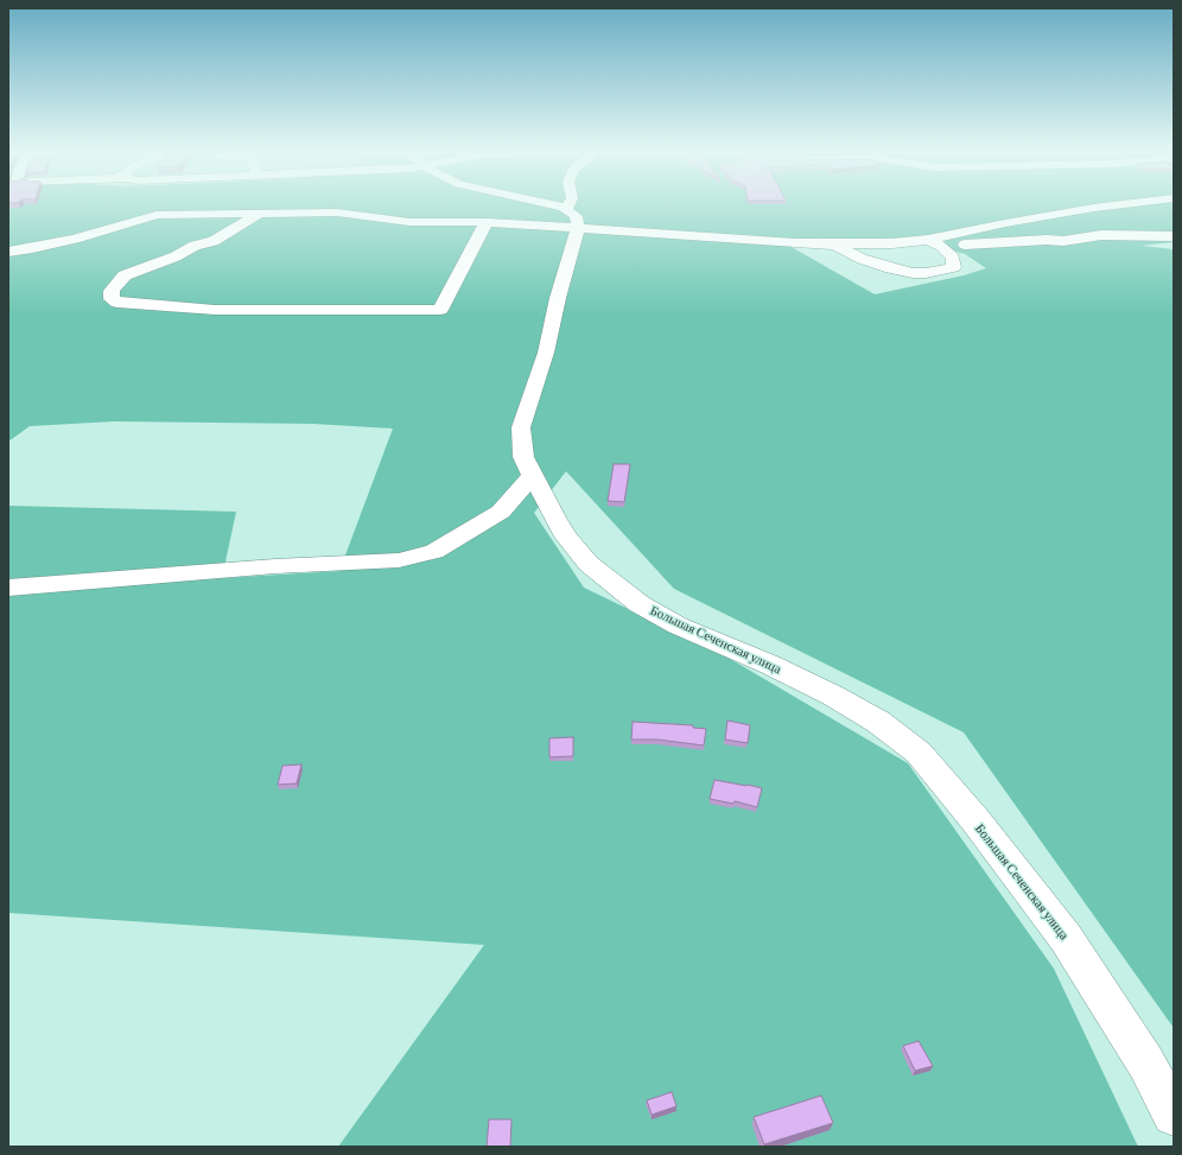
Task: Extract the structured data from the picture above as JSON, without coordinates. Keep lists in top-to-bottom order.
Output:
{
  "streets": {
    "street": ["Большая Сеченская улица"]
  }
}
